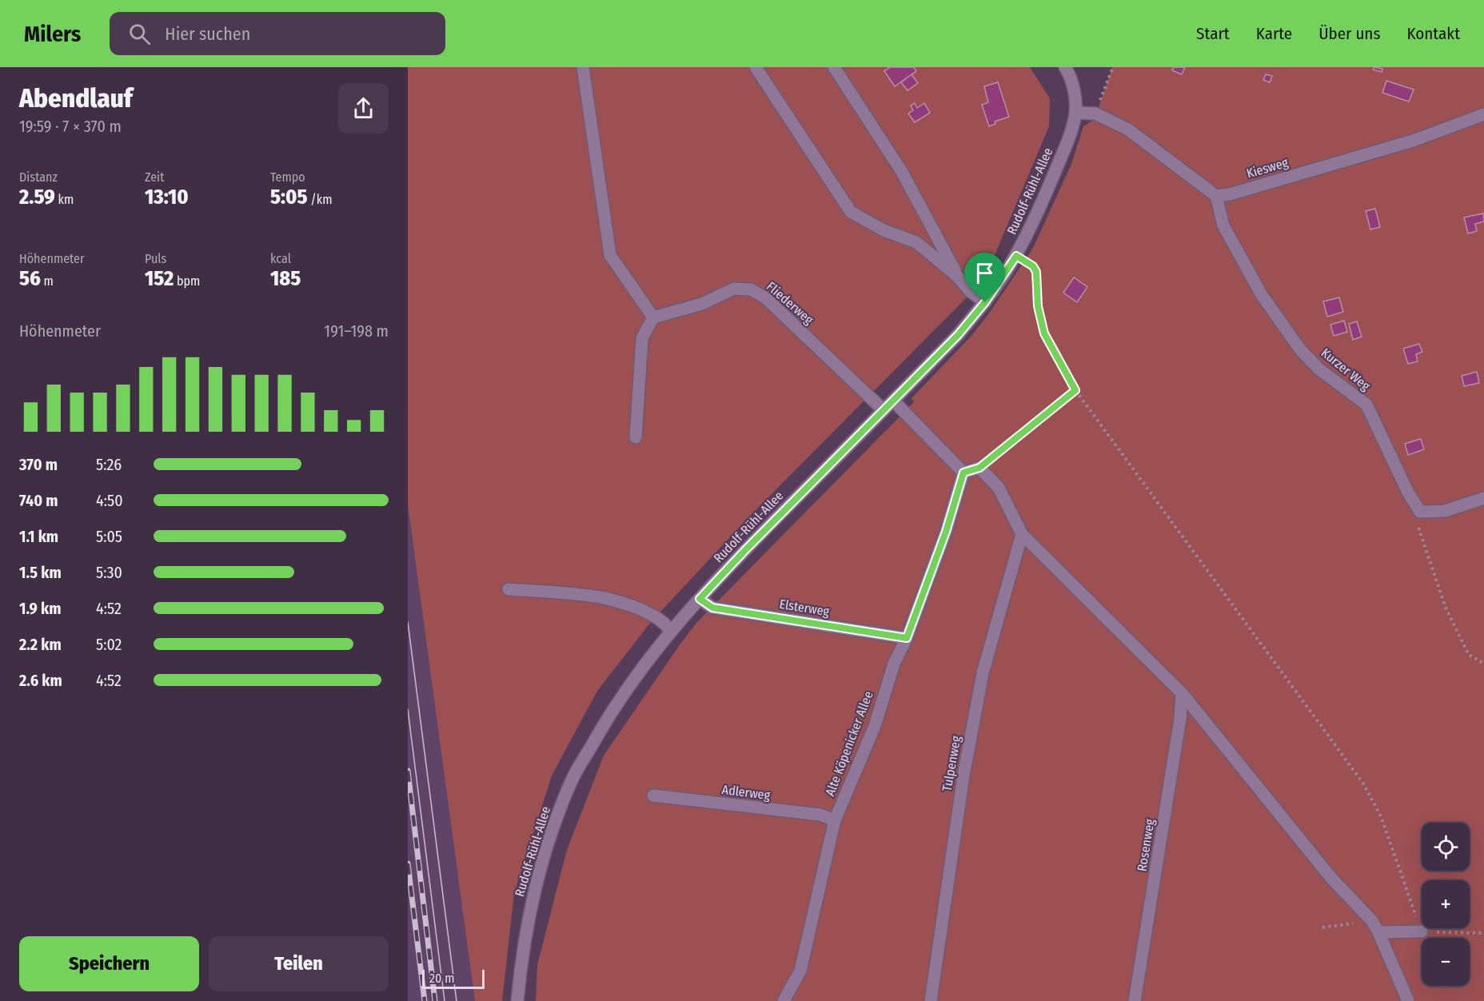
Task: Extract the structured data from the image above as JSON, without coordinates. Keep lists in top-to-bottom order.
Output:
{
  "streets": {
    "street": [
      "Kiesweg",
      "Rudolf-Rühl-Allee",
      "Fliederweg",
      "Kurzer Weg",
      "Elsterweg",
      "Alte Köpenicker Allee",
      "Tulpenweg",
      "Adlerweg",
      "Rosenweg"
    ]
  },
  "crossings": [
    ["Kiesweg", "Kurzer Weg"],
    ["Rudolf-Rühl-Allee", "Fliederweg"],
    ["Rudolf-Rühl-Allee", "Elsterweg"],
    ["Elsterweg", "Alte Köpenicker Allee"],
    ["Alte Köpenicker Allee", "Adlerweg"]
  ],
  "scale_bar": "20 m",
  "page": {
    "header": "Milers",
    "search": "Hier suchen",
    "nav": [
      "Start",
      "Karte",
      "Über uns",
      "Kontakt"
    ],
    "heading": ["Abendlauf", "19:59 · 7 × 370 m"],
    "stats": [
      ["Distanz", "2.59 km"],
      ["Zeit", "13:10"],
      ["Tempo", "5:05 /km"],
      ["Höhenmeter", "56 m"],
      ["Puls", "152 bpm"],
      ["kcal", "185"]
    ],
    "chart": ["Höhenmeter", "191–198 m"],
    "list": [
      {
        "name": "370 m",
        "note": "5:26"
      },
      {
        "name": "740 m",
        "note": "4:50"
      },
      {
        "name": "1.1 km",
        "note": "5:05"
      },
      {
        "name": "1.5 km",
        "note": "5:30"
      },
      {
        "name": "1.9 km",
        "note": "4:52"
      },
      {
        "name": "2.2 km",
        "note": "5:02"
      },
      {
        "name": "2.6 km",
        "note": "4:52"
      }
    ],
    "map_buttons": ["+", "−"],
    "buttons": ["Speichern", "Teilen"],
    "scale": "20 m"
  }
}
